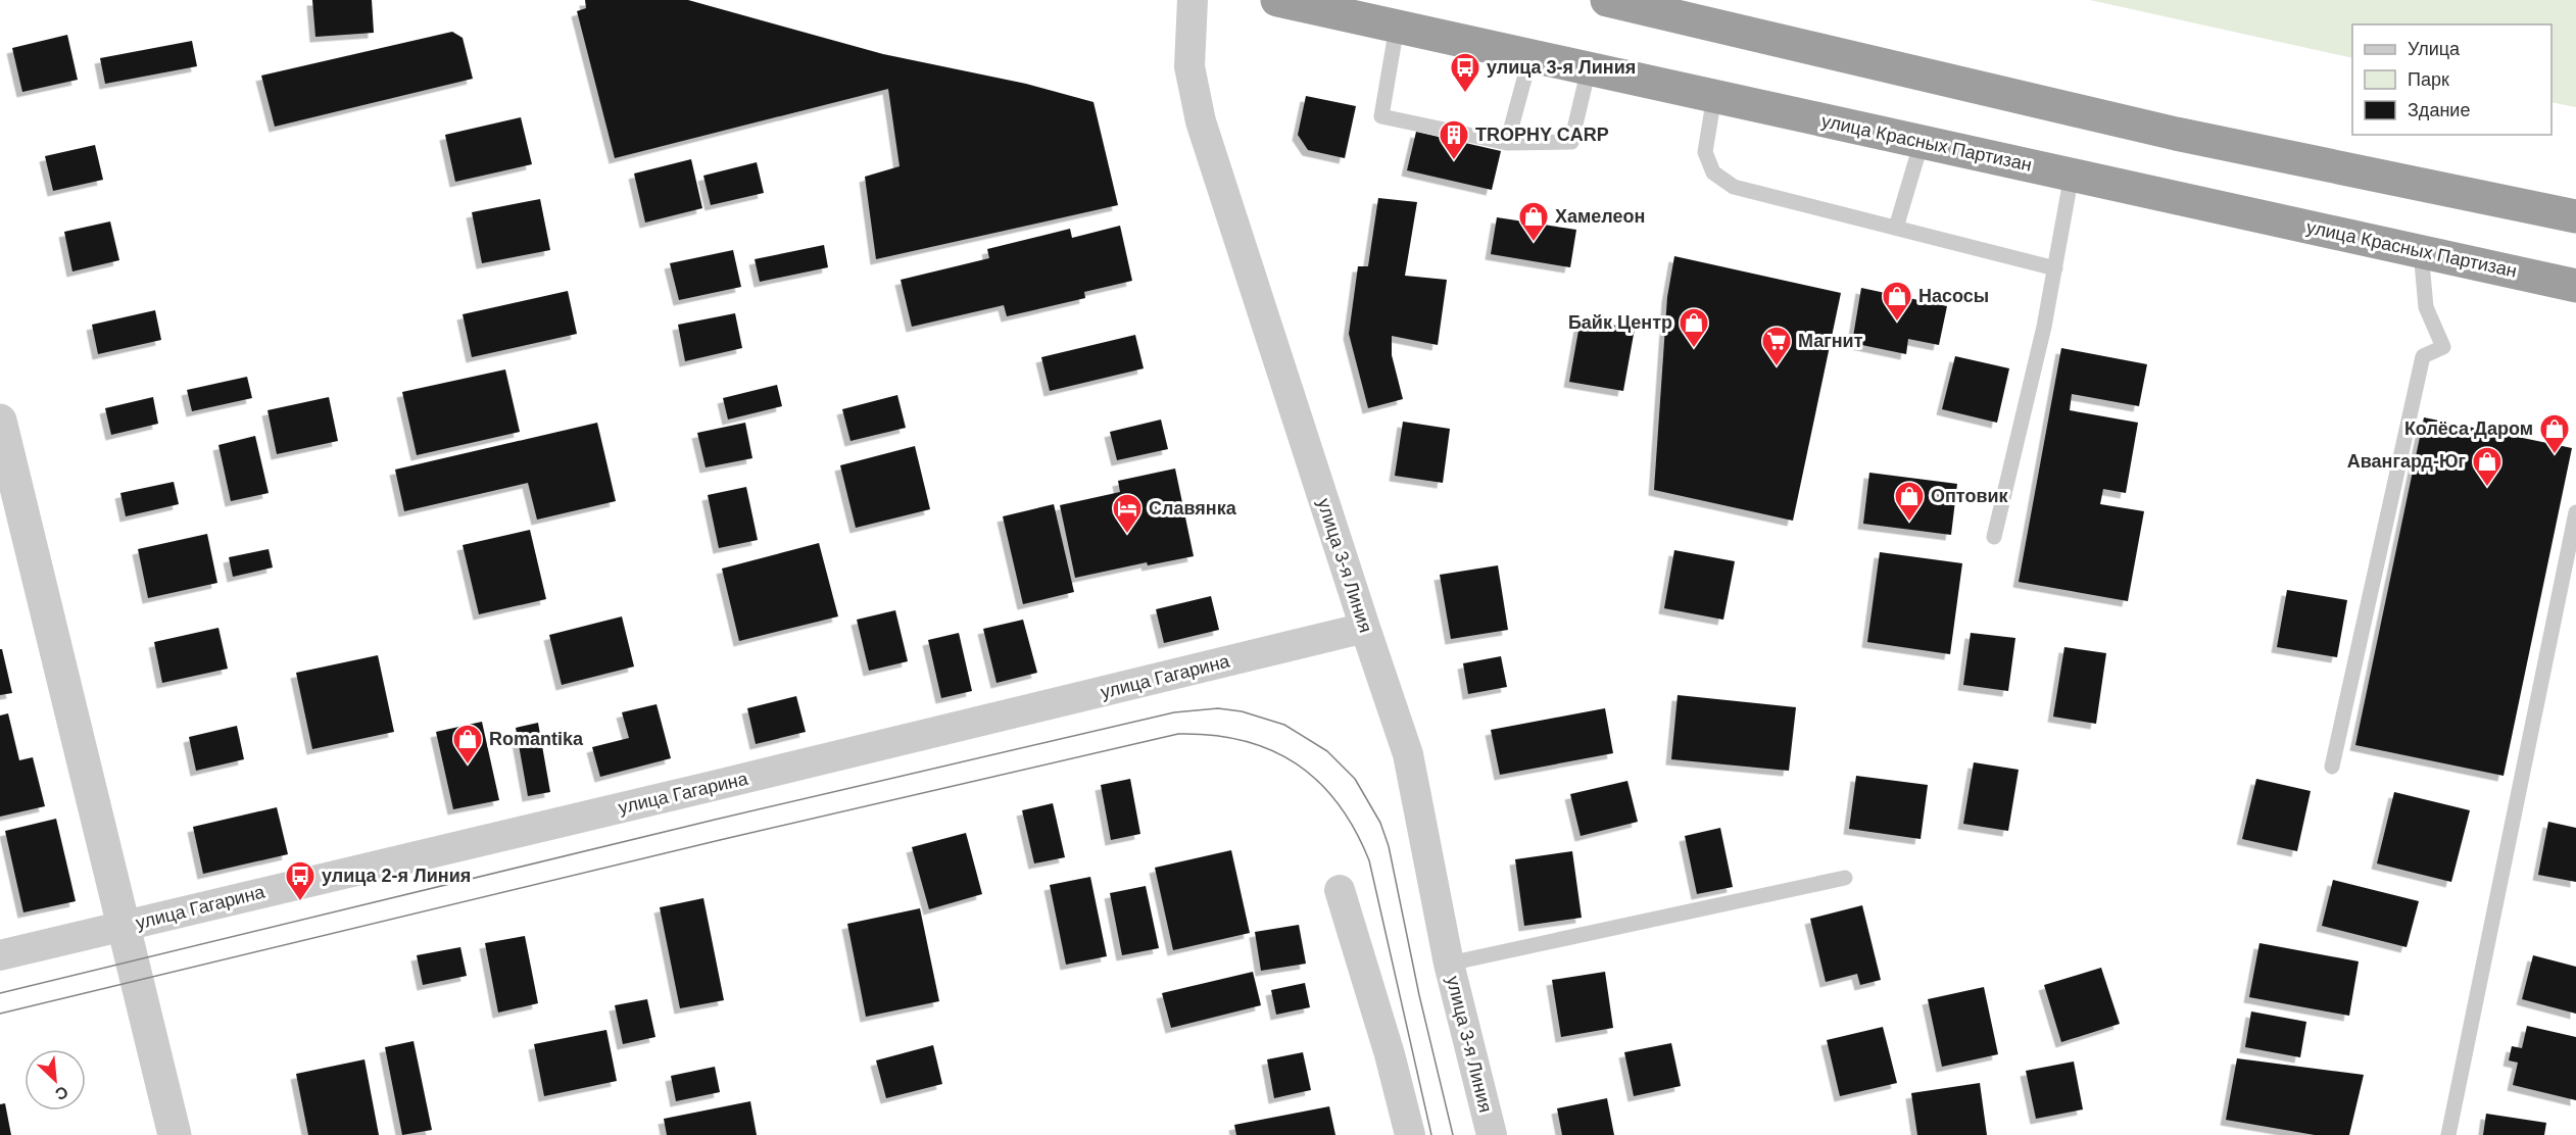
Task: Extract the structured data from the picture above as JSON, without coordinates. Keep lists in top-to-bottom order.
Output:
{
  "streets": {
    "highway": ["улица Красных Партизан"],
    "street": ["улица 3-я Линия", "улица Гагарина"]
  },
  "crossings": [
    ["улица 3-я Линия", "улица Гагарина"]
  ],
  "places": {
    "bus stop": ["улица 3-я Линия", "улица 2-я Линия"],
    "building": ["TROPHY CARP"],
    "shop": [
      "Хамелеон",
      "Насосы",
      "Байк Центр",
      "Колёса Даром",
      "Авангард-Юг",
      "Оптовик",
      "Romantika"
    ],
    "supermarket": ["Магнит"],
    "hotel": ["Славянка"]
  },
  "legend": ["Улица", "Парк", "Здание"],
  "north": "bottom right"
}
